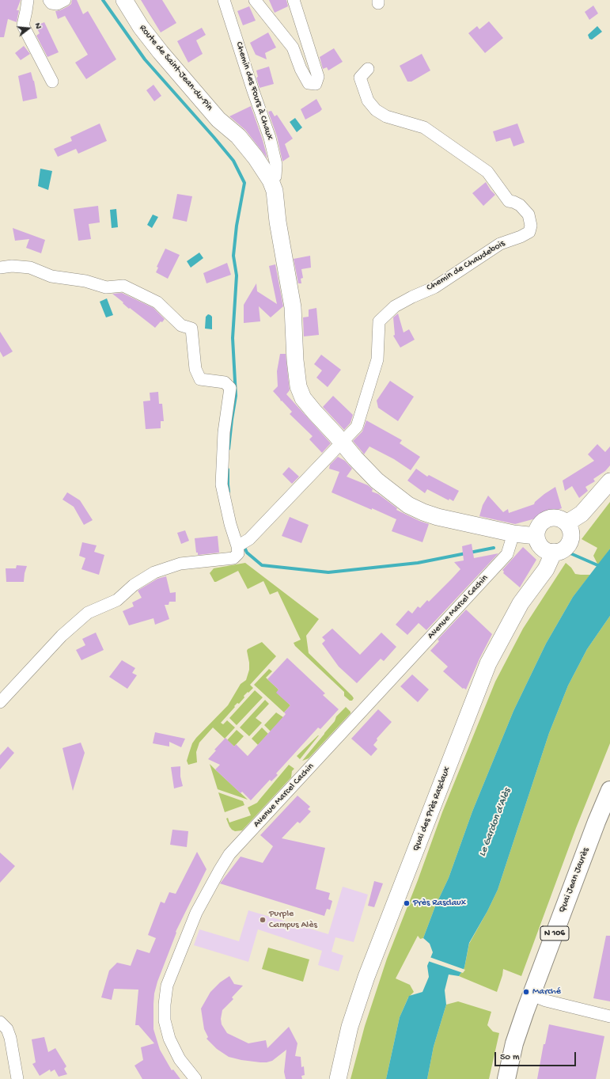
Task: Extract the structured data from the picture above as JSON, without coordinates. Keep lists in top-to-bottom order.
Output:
{
  "streets": {
    "main road": [
      "Route de Saint-Jean-du-Pin",
      "Quai des Près Rasclaux",
      "Quai Jean Jaurès",
      "N 106"
    ],
    "street": ["Chemin des Fours à Chaux", "Chemin de Chaudebois", "Avenue Marcel Cachin"]
  },
  "crossings": [
    ["Route de Saint-Jean-du-Pin", "Chemin des Fours à Chaux"],
    ["Route de Saint-Jean-du-Pin", "Chemin de Chaudebois"],
    ["Route de Saint-Jean-du-Pin", "Avenue Marcel Cachin"]
  ],
  "water": ["Le Gardon d'Alès"],
  "places": ["Près Rasclaux", "Purple Campus Alès", "Marché"],
  "scale_bar": "50 m",
  "north": "right"
}
